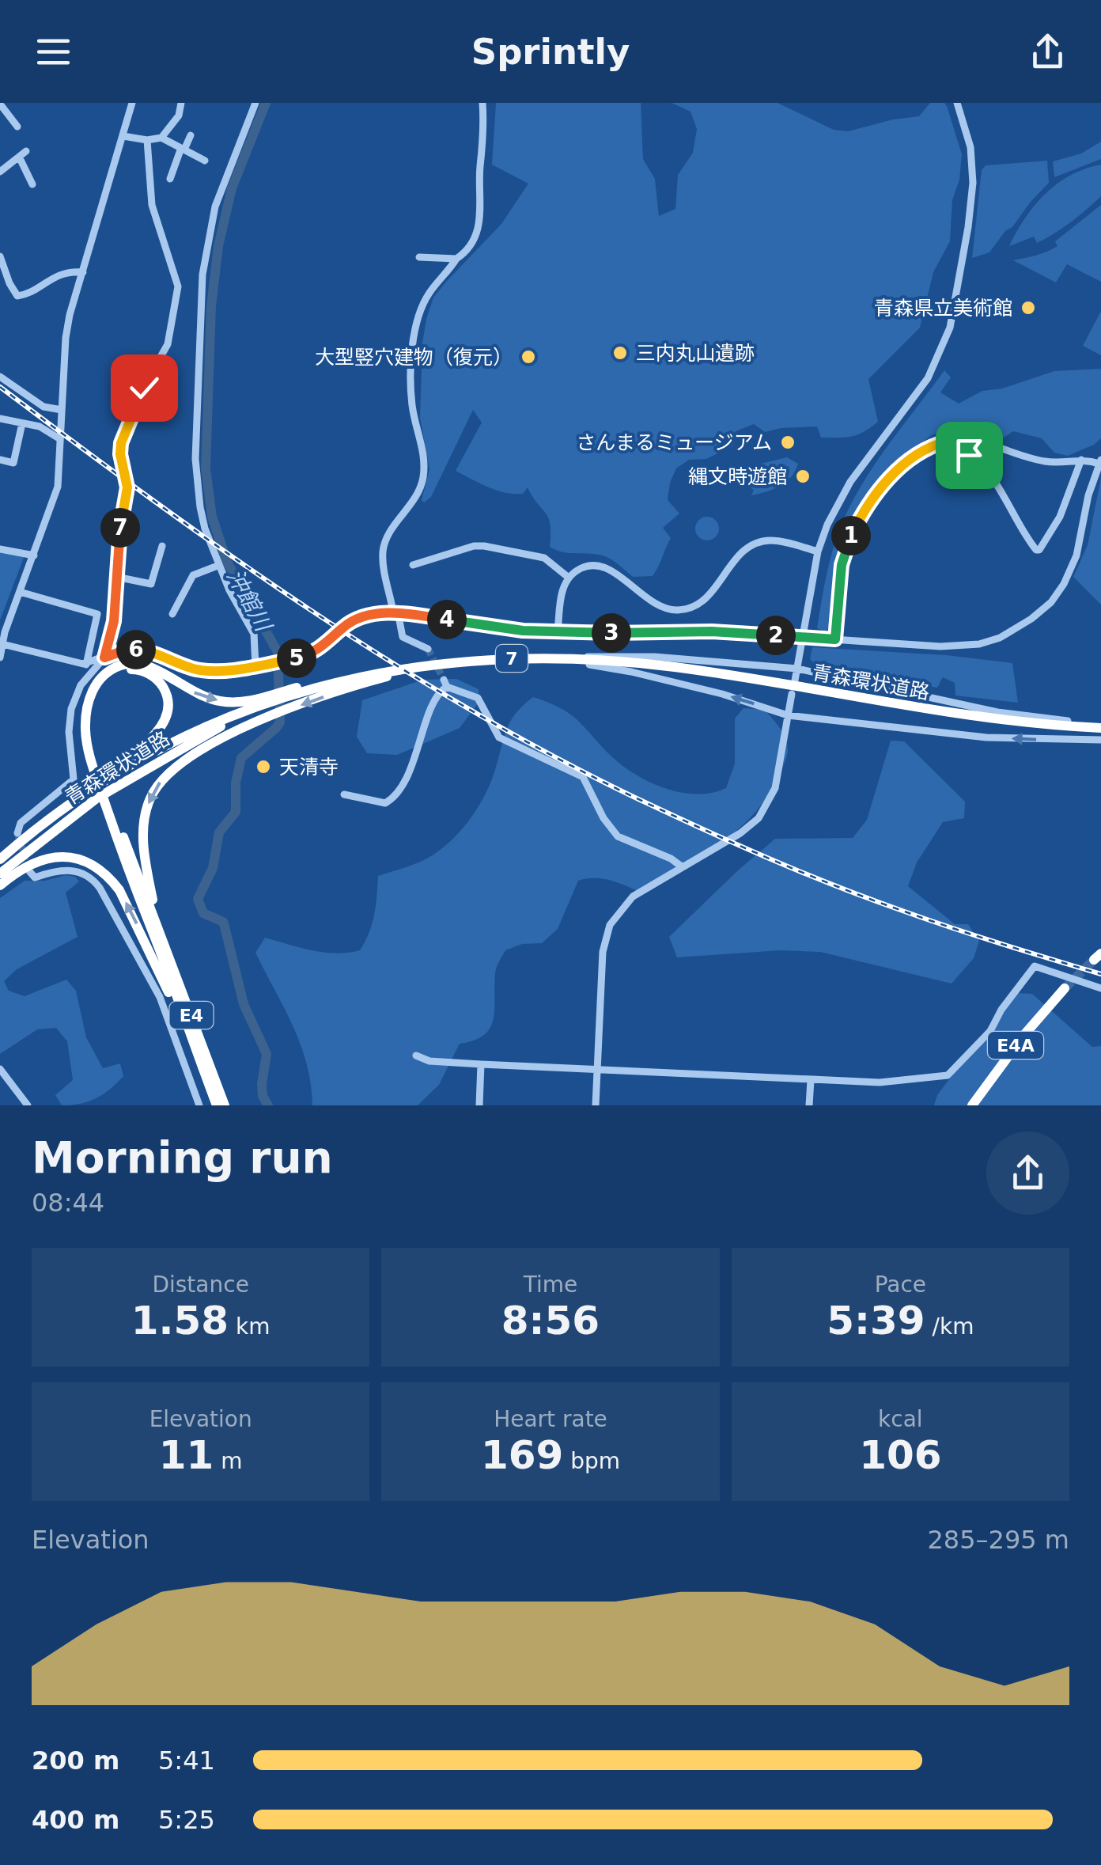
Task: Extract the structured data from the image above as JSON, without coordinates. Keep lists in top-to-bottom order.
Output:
{
  "streets": {
    "highway": [
      "7",
      "青森環状道路",
      "E4",
      "E4A"
    ]
  },
  "water": ["沖館川"],
  "places": [
    "青森県立美術館",
    "三内丸山遺跡",
    "大型竪穴建物（復元）",
    "さんまるミュージアム",
    "縄文時遊館",
    "天清寺"
  ],
  "page": {
    "header": "Sprintly",
    "pins": [
      "7",
      "1",
      "4",
      "3",
      "2",
      "6",
      "5"
    ],
    "heading": ["Morning run", "08:44"],
    "stats": [
      ["Distance", "1.58 km"],
      ["Time", "8:56"],
      ["Pace", "5:39 /km"],
      ["Elevation", "11 m"],
      ["Heart rate", "169 bpm"],
      ["kcal", "106"]
    ],
    "chart": ["Elevation", "285–295 m"],
    "list": [
      {
        "name": "200 m",
        "note": "5:41"
      },
      {
        "name": "400 m",
        "note": "5:25"
      }
    ]
  }
}
